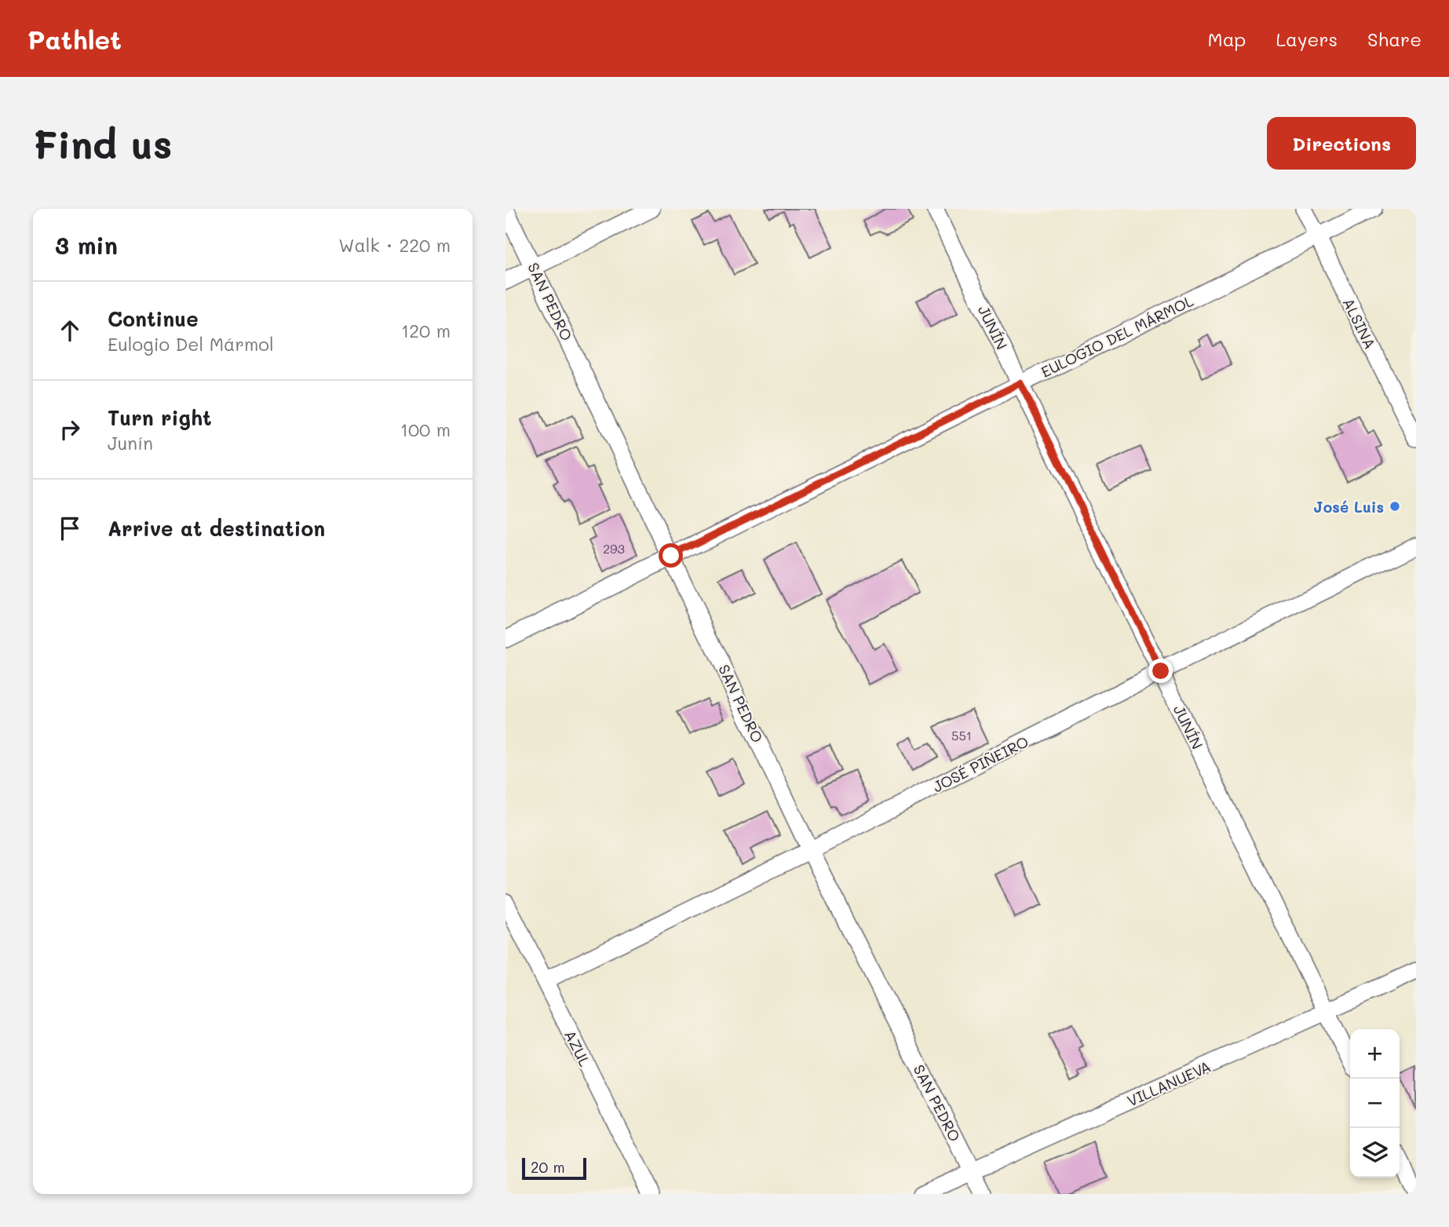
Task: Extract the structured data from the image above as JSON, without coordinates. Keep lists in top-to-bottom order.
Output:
{
  "streets": {
    "street": [
      "SAN PEDRO",
      "ALSINA",
      "JUNÍN",
      "EULOGIO DEL MÁRMOL",
      "JOSÉ PIÑEIRO",
      "AZUL",
      "VILLANUEVA"
    ]
  },
  "crossings": [
    ["SAN PEDRO", "EULOGIO DEL MÁRMOL"],
    ["SAN PEDRO", "JOSÉ PIÑEIRO"],
    ["SAN PEDRO", "VILLANUEVA"],
    ["ALSINA", "EULOGIO DEL MÁRMOL"],
    ["JUNÍN", "EULOGIO DEL MÁRMOL"],
    ["JUNÍN", "JOSÉ PIÑEIRO"],
    ["JUNÍN", "VILLANUEVA"],
    ["JOSÉ PIÑEIRO", "AZUL"]
  ],
  "places": ["José Luis"],
  "house_numbers": ["293", "551"],
  "scale_bar": "20 m",
  "page": {
    "header": "Pathlet",
    "nav": ["Map", "Layers", "Share"],
    "buttons": "Directions",
    "title": "Find us",
    "heading": ["3 min", "Walk · 220 m"],
    "list": [
      ["Continue", "Eulogio Del Mármol", "120 m"],
      ["Turn right", "Junín", "100 m"],
      "Arrive at destination"
    ],
    "map_buttons": ["+", "−"],
    "scale": "20 m"
  }
}
